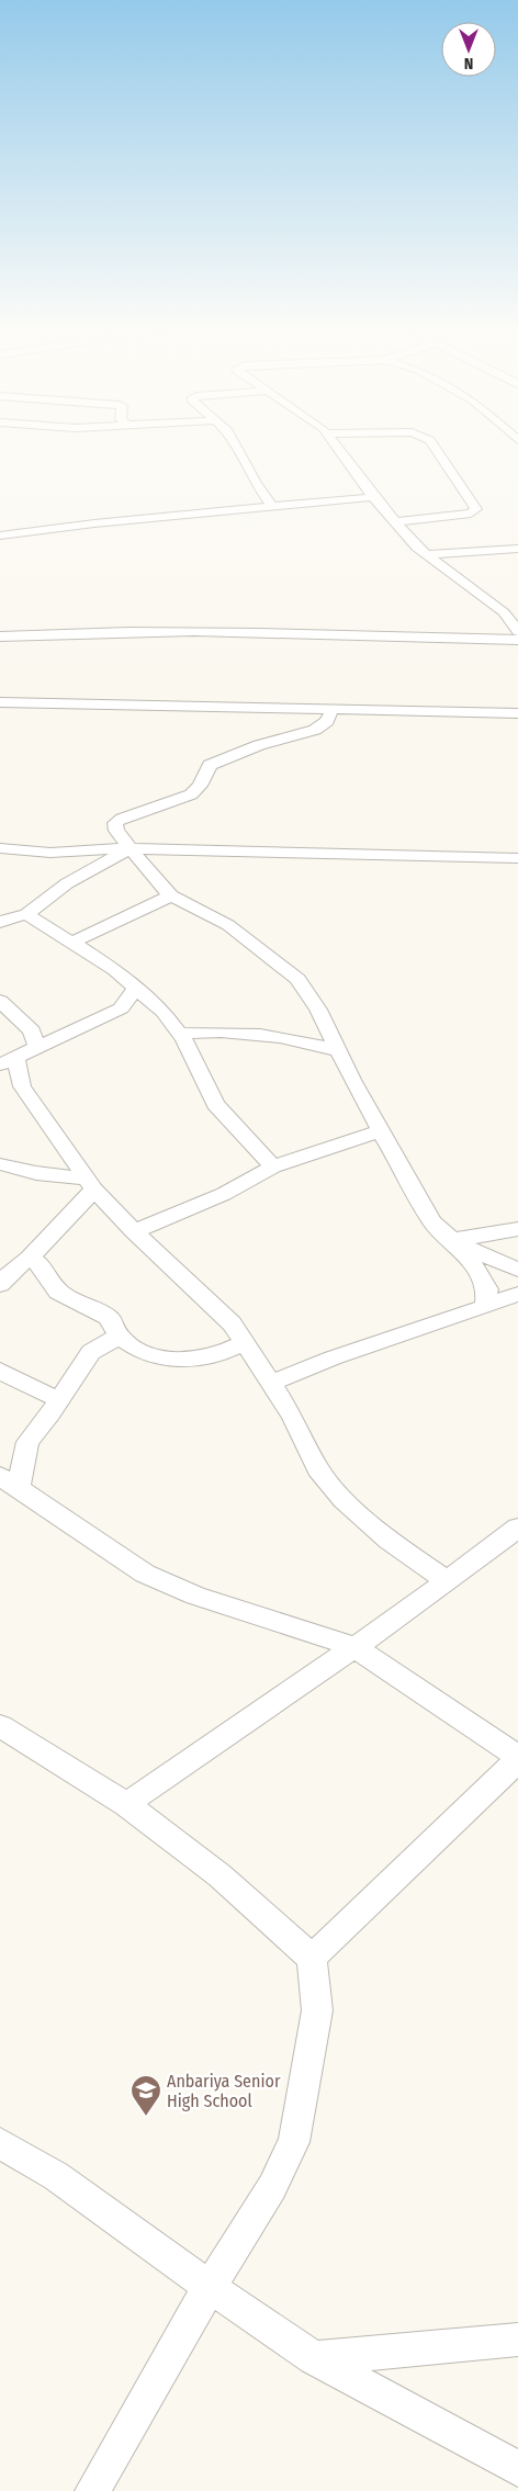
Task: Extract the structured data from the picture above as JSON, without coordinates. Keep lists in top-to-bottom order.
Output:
{
  "places": {
    "school or university": ["Anbariya Senior High School"]
  },
  "north": "bottom"
}
